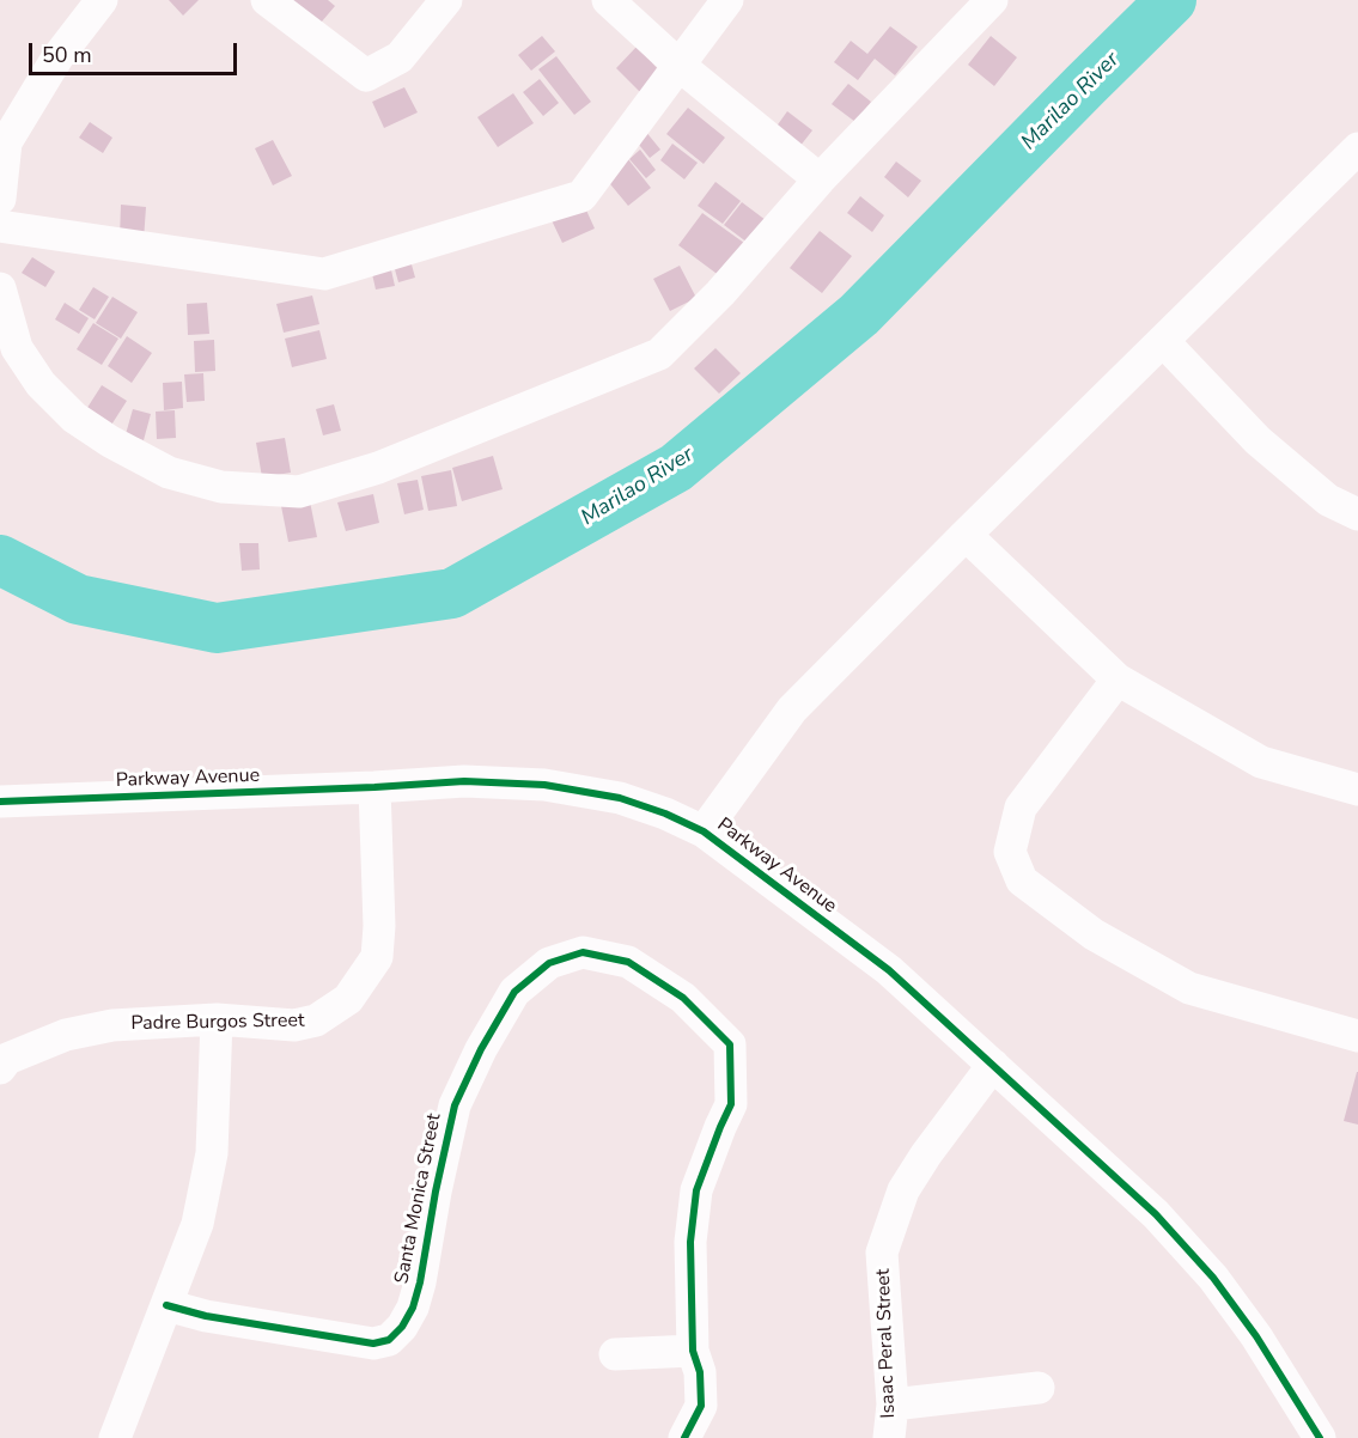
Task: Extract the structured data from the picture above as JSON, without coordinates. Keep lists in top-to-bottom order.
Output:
{
  "streets": {
    "street": [
      "Parkway Avenue",
      "Padre Burgos Street",
      "Santa Monica Street",
      "Isaac Peral Street"
    ]
  },
  "crossings": [
    ["Parkway Avenue", "Padre Burgos Street"],
    ["Parkway Avenue", "Isaac Peral Street"]
  ],
  "water": ["Marilao River"],
  "scale_bar": "50 m"
}
